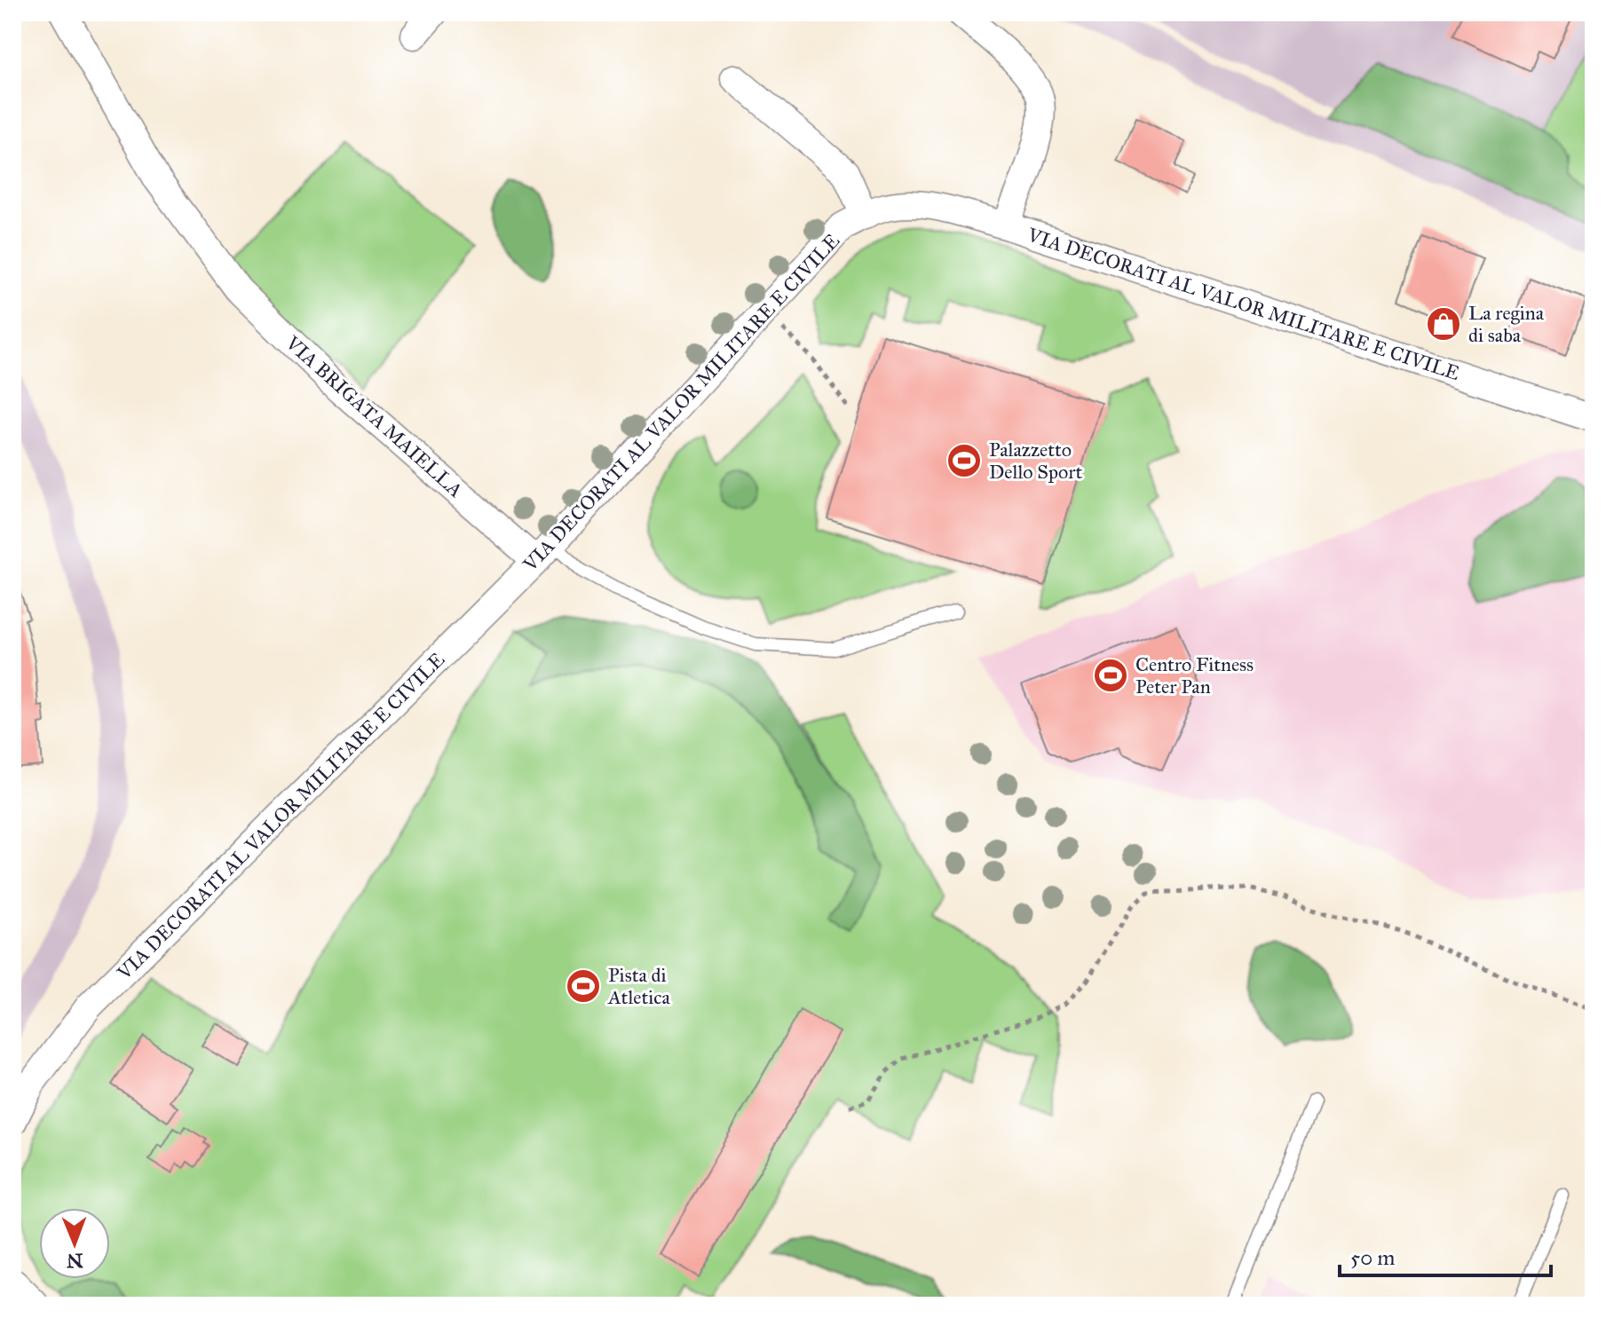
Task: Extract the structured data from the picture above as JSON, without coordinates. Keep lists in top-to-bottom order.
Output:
{
  "streets": {
    "street": ["VIA DECORATI AL VALOR MILITARE E CIVILE", "VIA BRIGATA MAIELLA"]
  },
  "crossings": [
    ["VIA DECORATI AL VALOR MILITARE E CIVILE", "VIA BRIGATA MAIELLA"]
  ],
  "places": {
    "shop": ["La regina di saba"],
    "sports": ["Palazzetto Dello Sport", "Centro Fitness Peter Pan", "Pista di Atletica"]
  },
  "scale_bar": "50 m",
  "north": "bottom"
}
